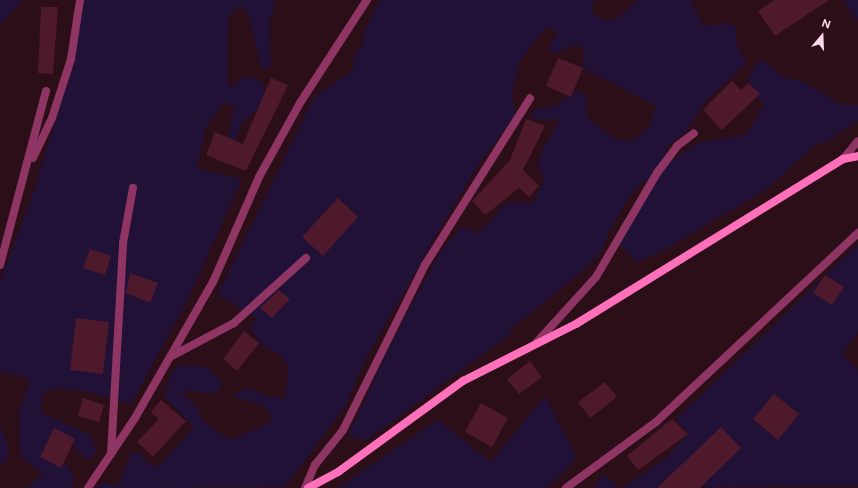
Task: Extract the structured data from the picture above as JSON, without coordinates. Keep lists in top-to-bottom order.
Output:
{
  "north": "top"
}
